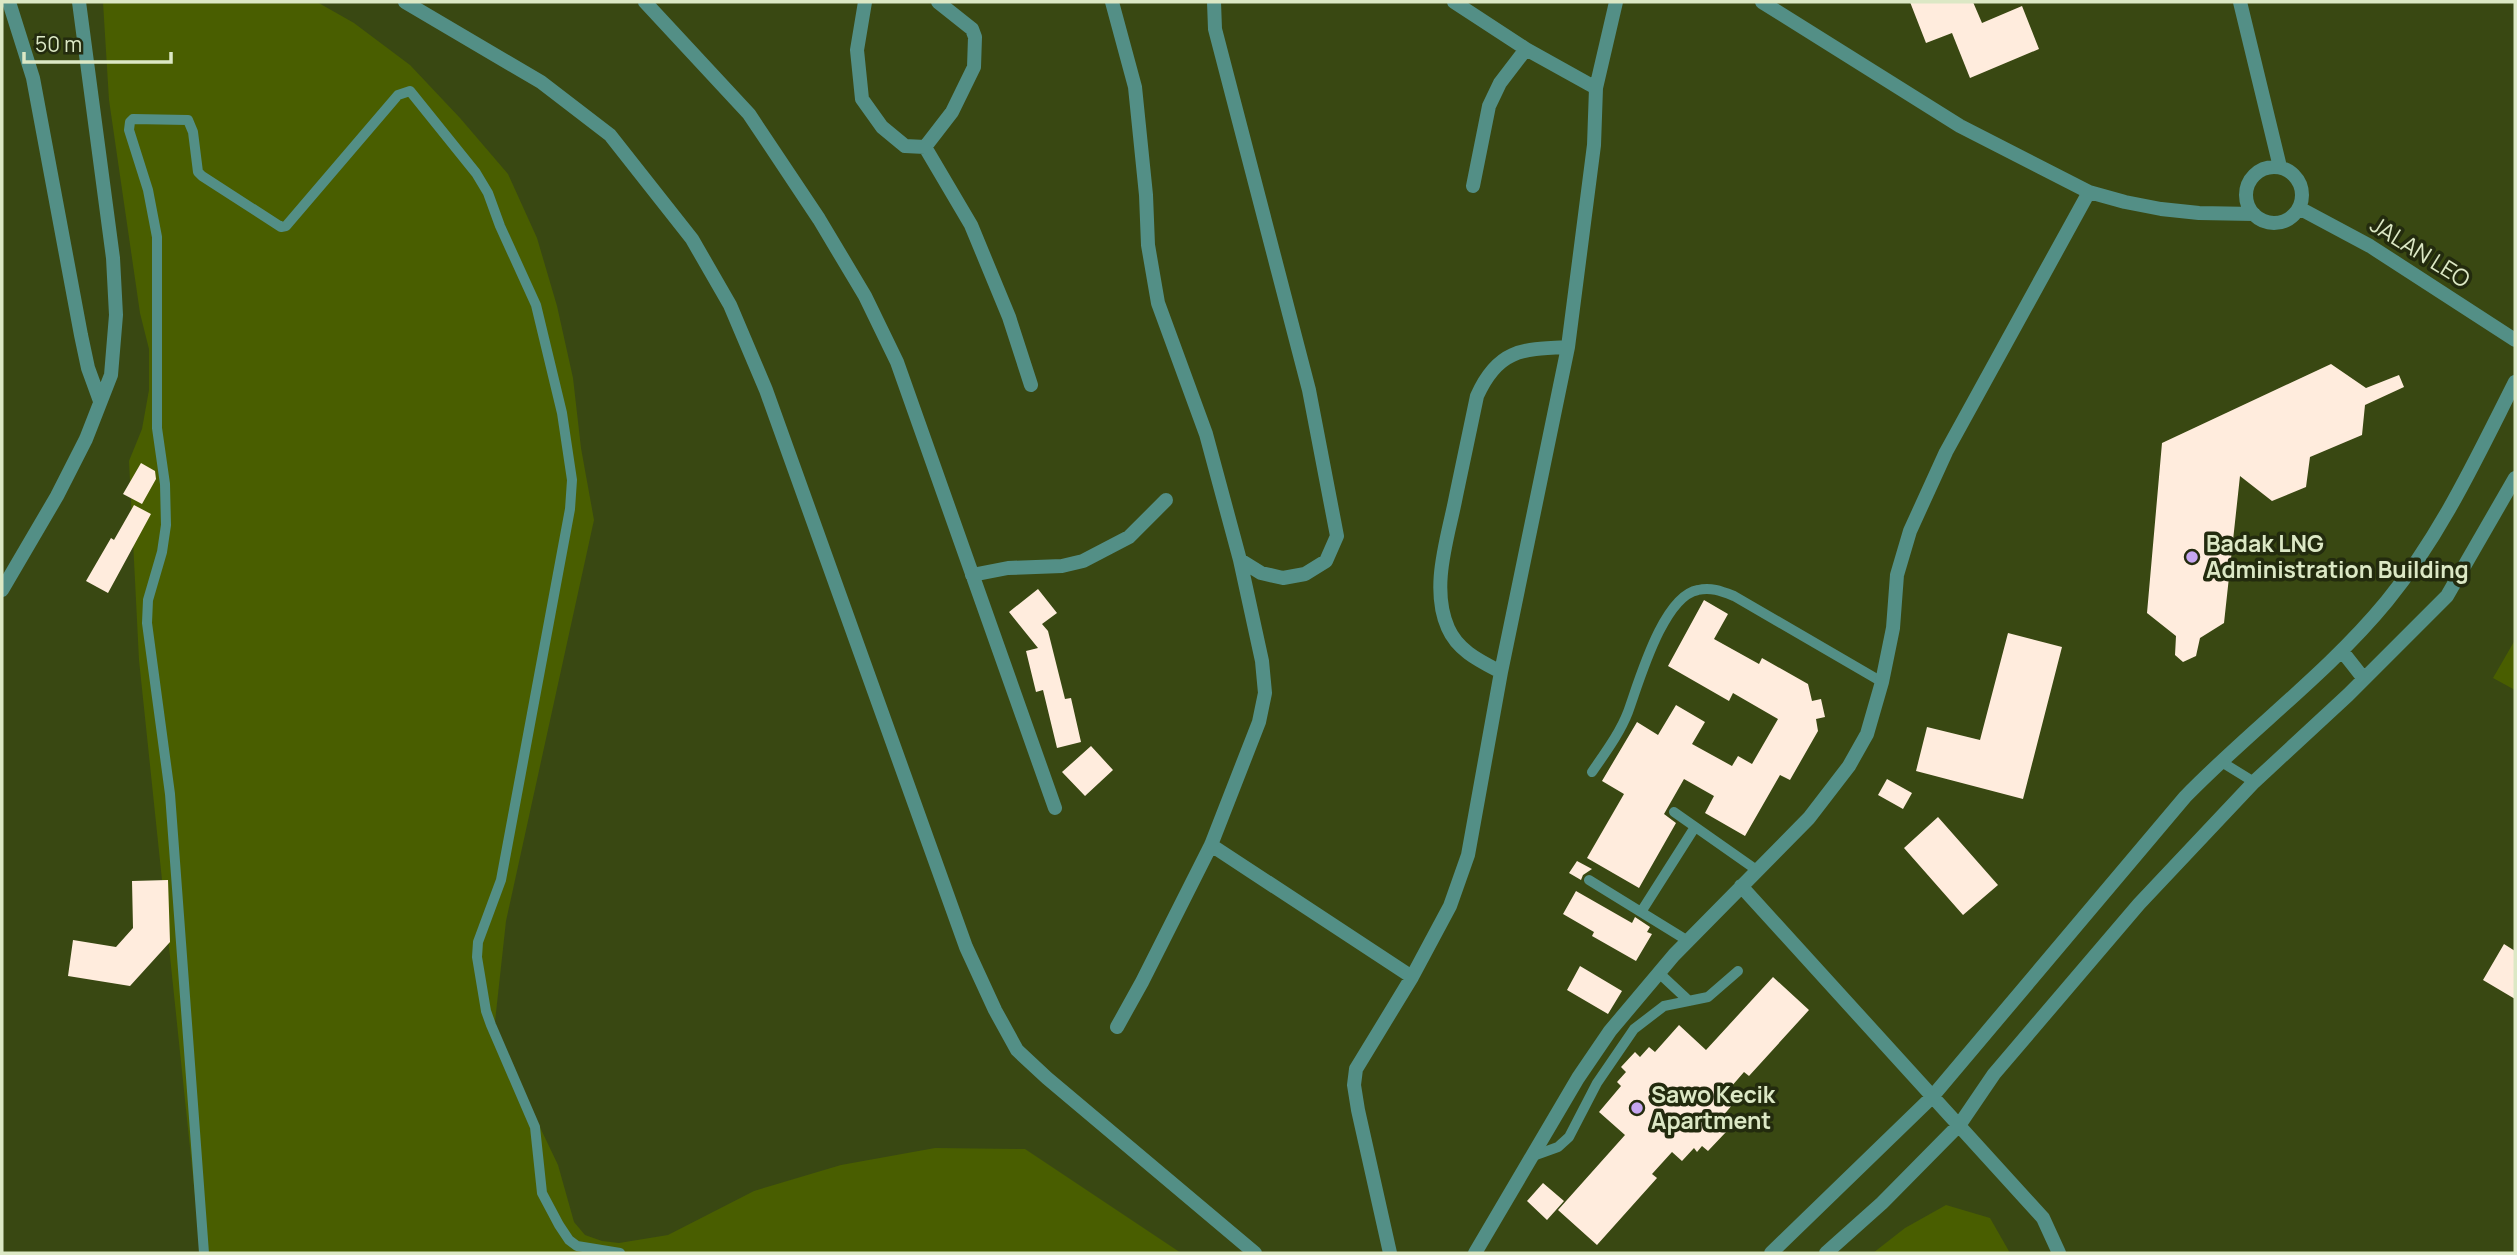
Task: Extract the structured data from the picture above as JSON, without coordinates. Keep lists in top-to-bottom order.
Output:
{
  "streets": {
    "street": ["JALAN LEO"]
  },
  "places": ["Badak LNG Administration Building", "Sawo Kecik Apartment"],
  "scale_bar": "50 m"
}
